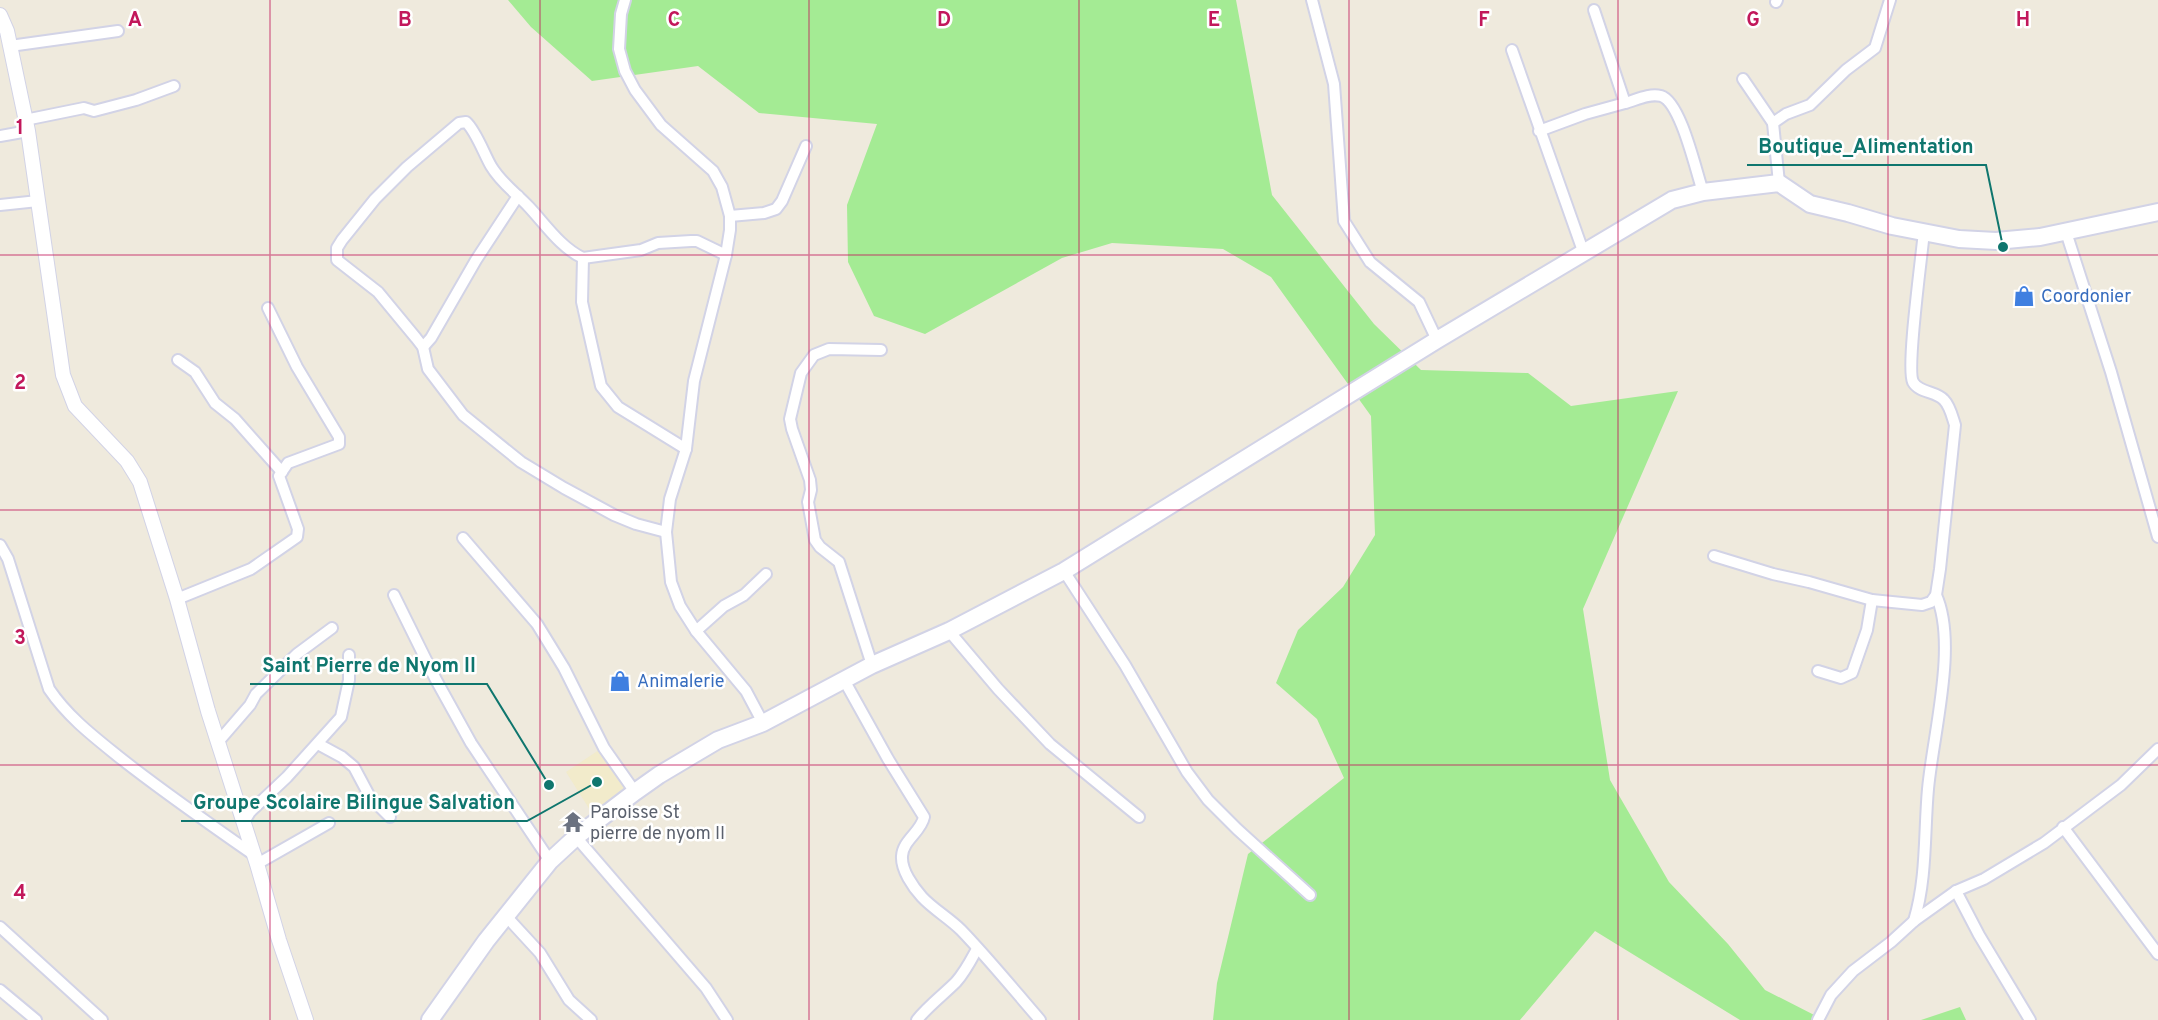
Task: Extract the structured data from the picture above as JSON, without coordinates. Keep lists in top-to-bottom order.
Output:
{
  "places": {
    "other": ["Boutique_Alimentation", "Groupe Scolaire Bilingue Salvation", "Saint Pierre de Nyom II"],
    "shop": ["Coordonier", "Animalerie"],
    "temple": ["Paroisse St pierre de nyom II"]
  },
  "grid": {
    "columns": [
      "A",
      "B",
      "C",
      "D",
      "E",
      "F",
      "G",
      "H"
    ],
    "rows": [
      "1",
      "2",
      "3",
      "4"
    ]
  }
}
